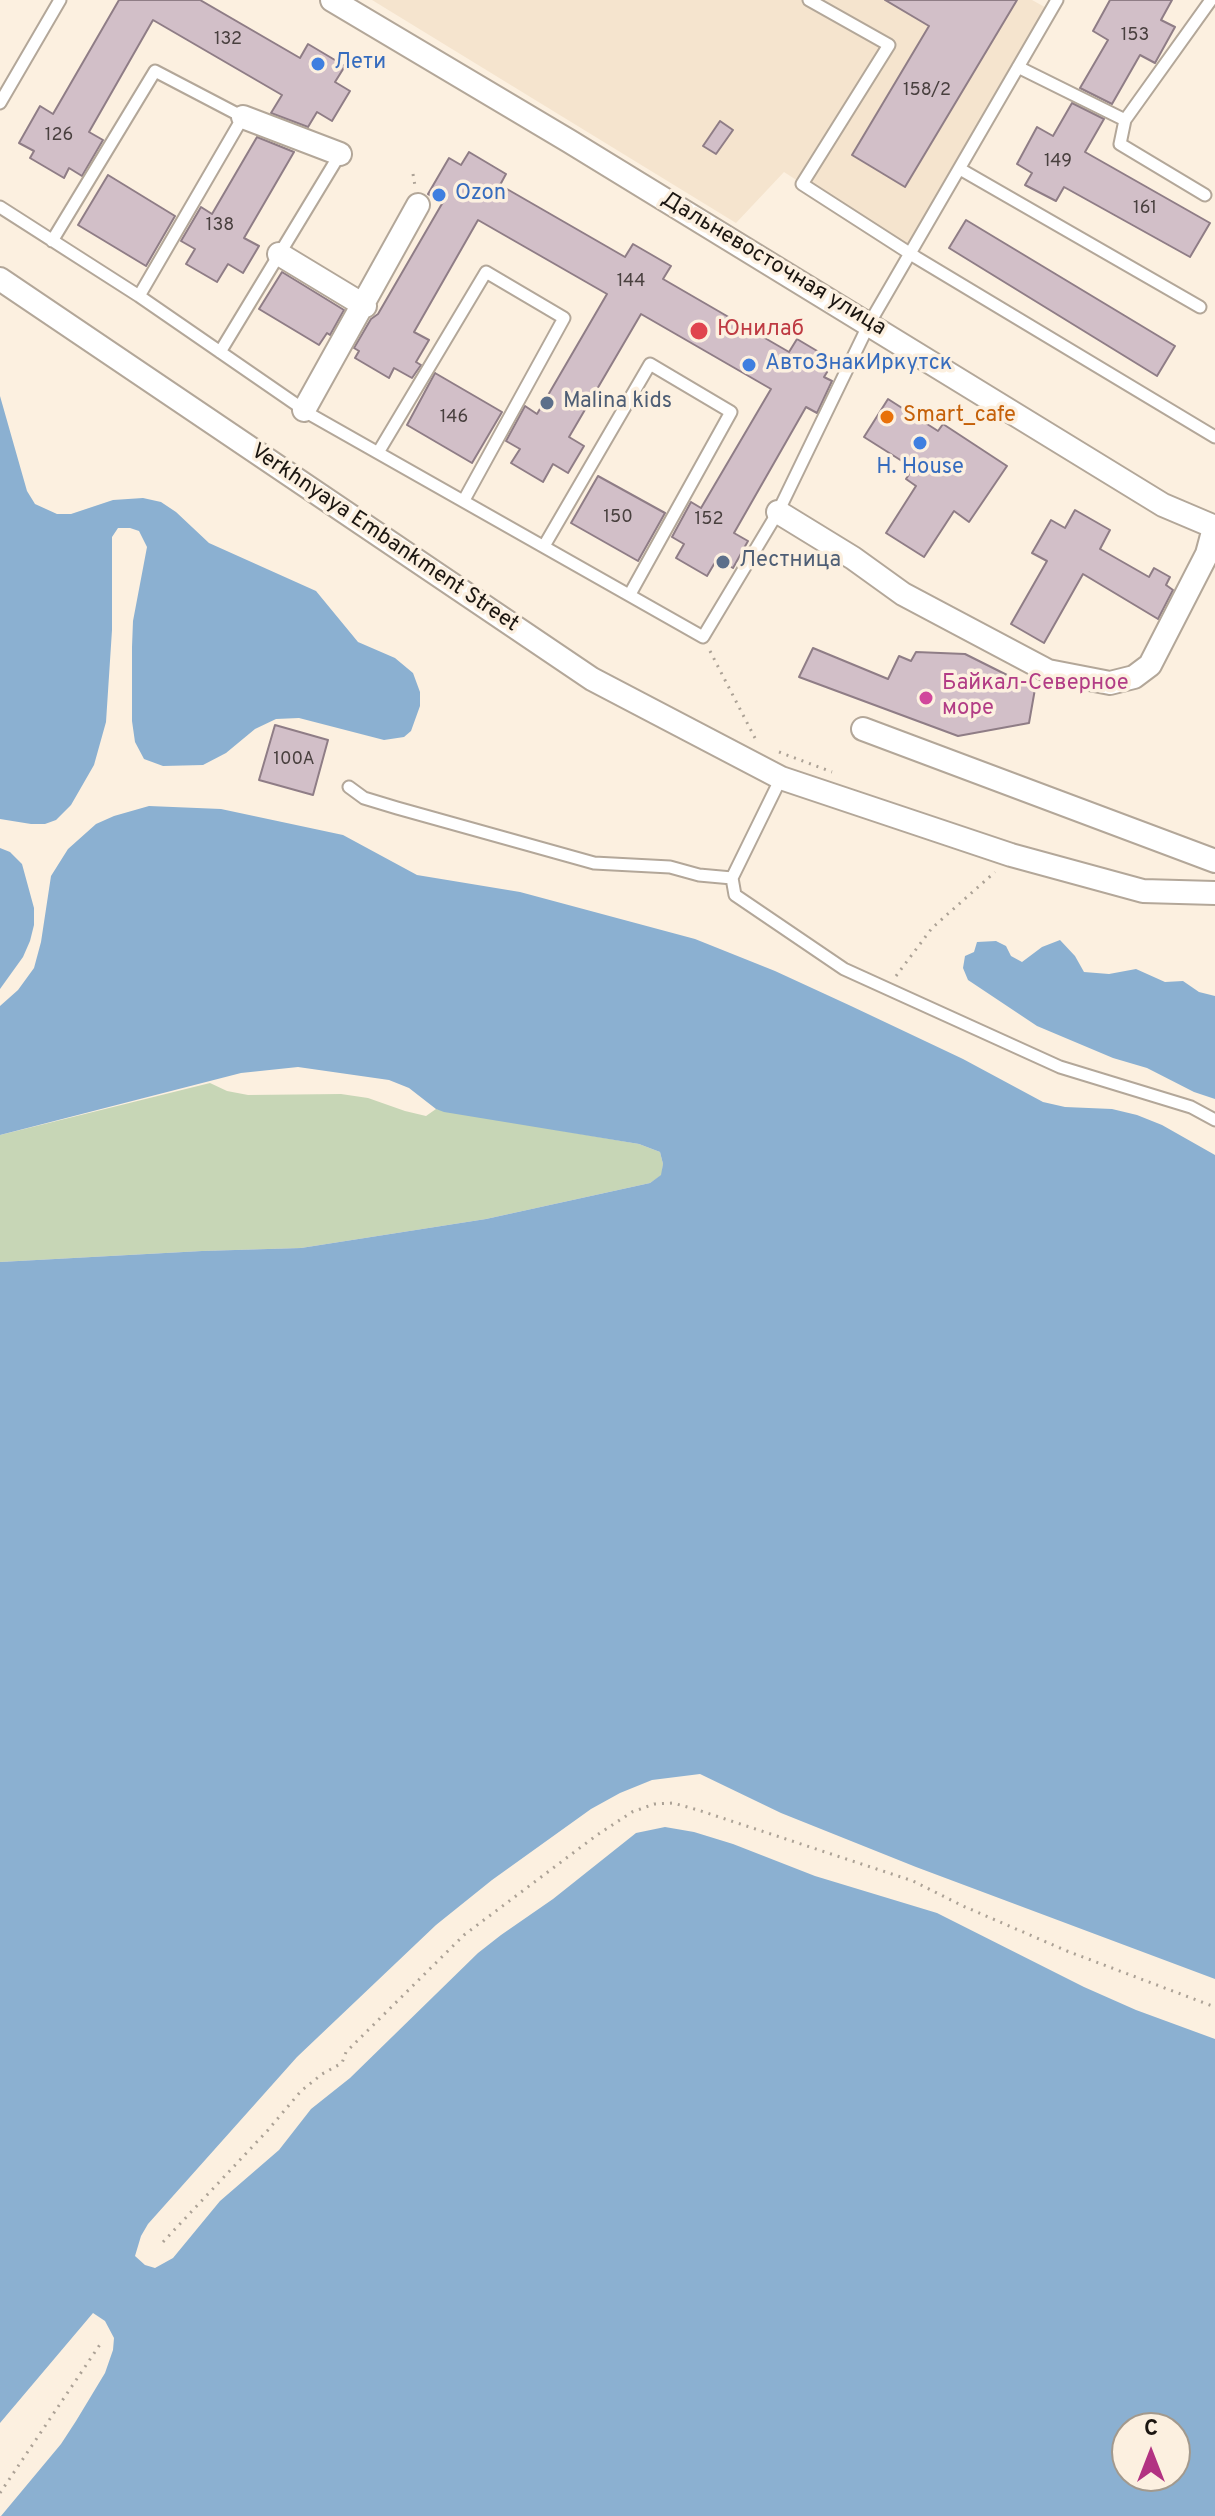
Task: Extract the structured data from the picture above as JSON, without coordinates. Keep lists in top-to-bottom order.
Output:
{
  "streets": {
    "street": ["Дальневосточная улица", "Verkhnyaya Embankment Street"]
  },
  "places": [
    "Лети",
    "Ozon",
    "Юнилаб",
    "АвтоЗнакИркутск",
    "Malina kids",
    "Smart_cafe",
    "H. House",
    "Лестница",
    "Байкал-Северное море"
  ],
  "house_numbers": [
    "153",
    "132",
    "158/2",
    "126",
    "149",
    "161",
    "138",
    "144",
    "146",
    "150",
    "152",
    "100А"
  ],
  "north": "top"
}
